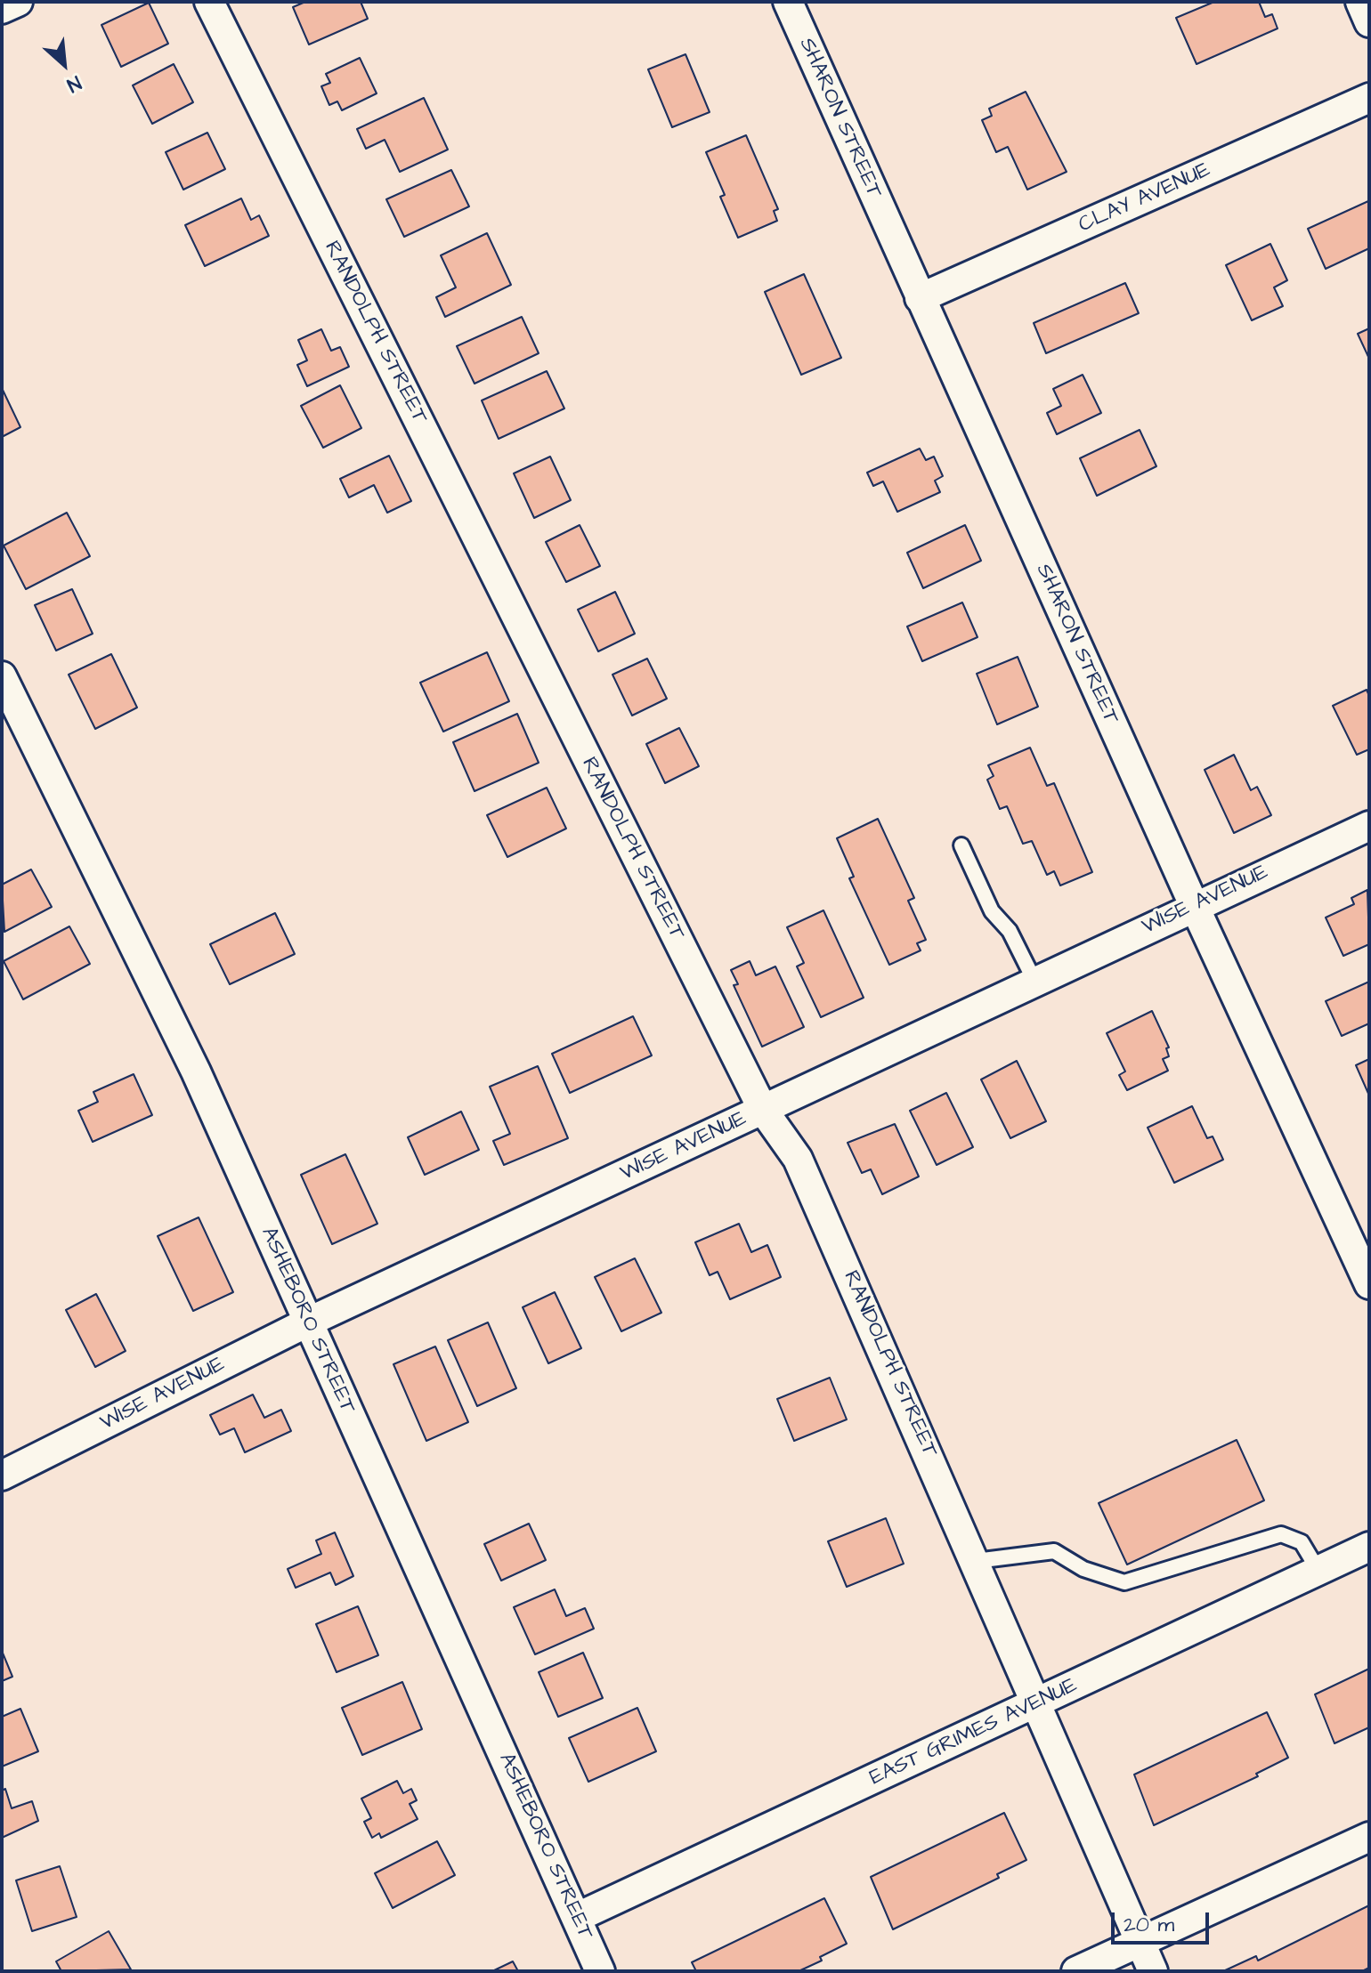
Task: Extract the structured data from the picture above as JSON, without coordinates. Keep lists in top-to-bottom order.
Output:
{
  "streets": {
    "street": [
      "SHARON STREET",
      "CLAY AVENUE",
      "RANDOLPH STREET",
      "WISE AVENUE",
      "ASHEBORO STREET",
      "EAST GRIMES AVENUE"
    ]
  },
  "crossings": [
    ["SHARON STREET", "CLAY AVENUE"],
    ["SHARON STREET", "WISE AVENUE"],
    ["RANDOLPH STREET", "WISE AVENUE"],
    ["RANDOLPH STREET", "EAST GRIMES AVENUE"],
    ["WISE AVENUE", "ASHEBORO STREET"],
    ["ASHEBORO STREET", "EAST GRIMES AVENUE"]
  ],
  "scale_bar": "20 m",
  "north": "bottom right"
}
